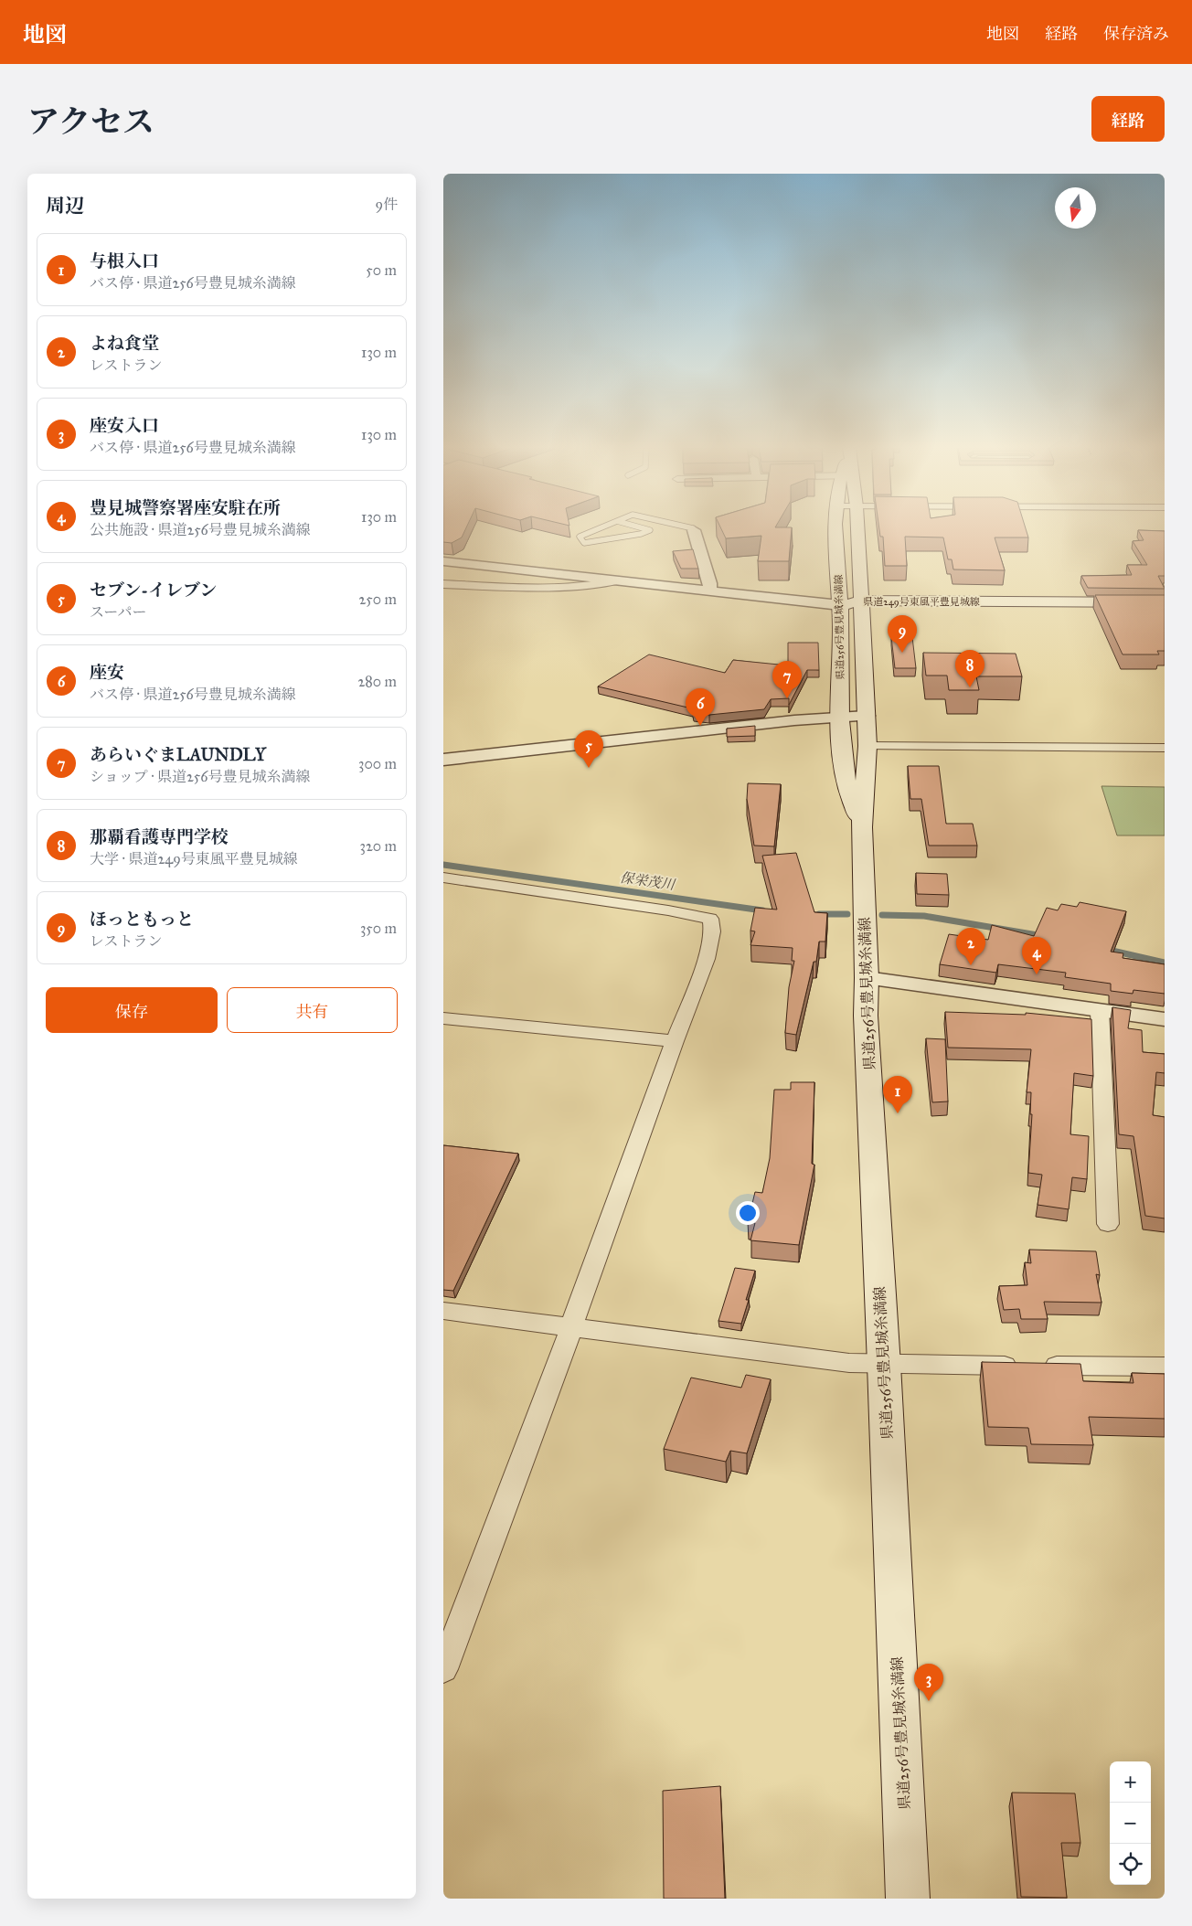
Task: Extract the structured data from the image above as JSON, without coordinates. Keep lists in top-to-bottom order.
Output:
{
  "streets": {
    "main road": ["県道249号東風平豊見城線", "県道256号豊見城糸満線"]
  },
  "crossings": [
    ["県道249号東風平豊見城線", "県道256号豊見城糸満線"]
  ],
  "water": ["保栄茂川"],
  "north": "bottom",
  "page": {
    "header": "地図",
    "nav": ["地図", "経路", "保存済み"],
    "title": "アクセス",
    "buttons": [
      "経路",
      ["保存", "共有"]
    ],
    "heading": ["周辺", "9件"],
    "list": [
      {
        "mark": "1",
        "name": "与根入口",
        "note": "バス停 · 県道256号豊見城糸満線",
        "value": "50 m"
      },
      {
        "mark": "2",
        "name": "よね食堂",
        "note": "レストラン",
        "value": "130 m"
      },
      {
        "mark": "3",
        "name": "座安入口",
        "note": "バス停 · 県道256号豊見城糸満線",
        "value": "130 m"
      },
      {
        "mark": "4",
        "name": "豊見城警察署座安駐在所",
        "note": "公共施設 · 県道256号豊見城糸満線",
        "value": "130 m"
      },
      {
        "mark": "5",
        "name": "セブン-イレブン",
        "note": "スーパー",
        "value": "250 m"
      },
      {
        "mark": "6",
        "name": "座安",
        "note": "バス停 · 県道256号豊見城糸満線",
        "value": "280 m"
      },
      {
        "mark": "7",
        "name": "あらいぐまLAUNDLY",
        "note": "ショップ · 県道256号豊見城糸満線",
        "value": "300 m"
      },
      {
        "mark": "8",
        "name": "那覇看護専門学校",
        "note": "大学 · 県道249号東風平豊見城線",
        "value": "320 m"
      },
      {
        "mark": "9",
        "name": "ほっともっと",
        "note": "レストラン",
        "value": "350 m"
      }
    ],
    "pins": [
      "9",
      "8",
      "7",
      "6",
      "5",
      "2",
      "4",
      "1",
      "3"
    ],
    "map_buttons": ["+", "−"]
  }
}
